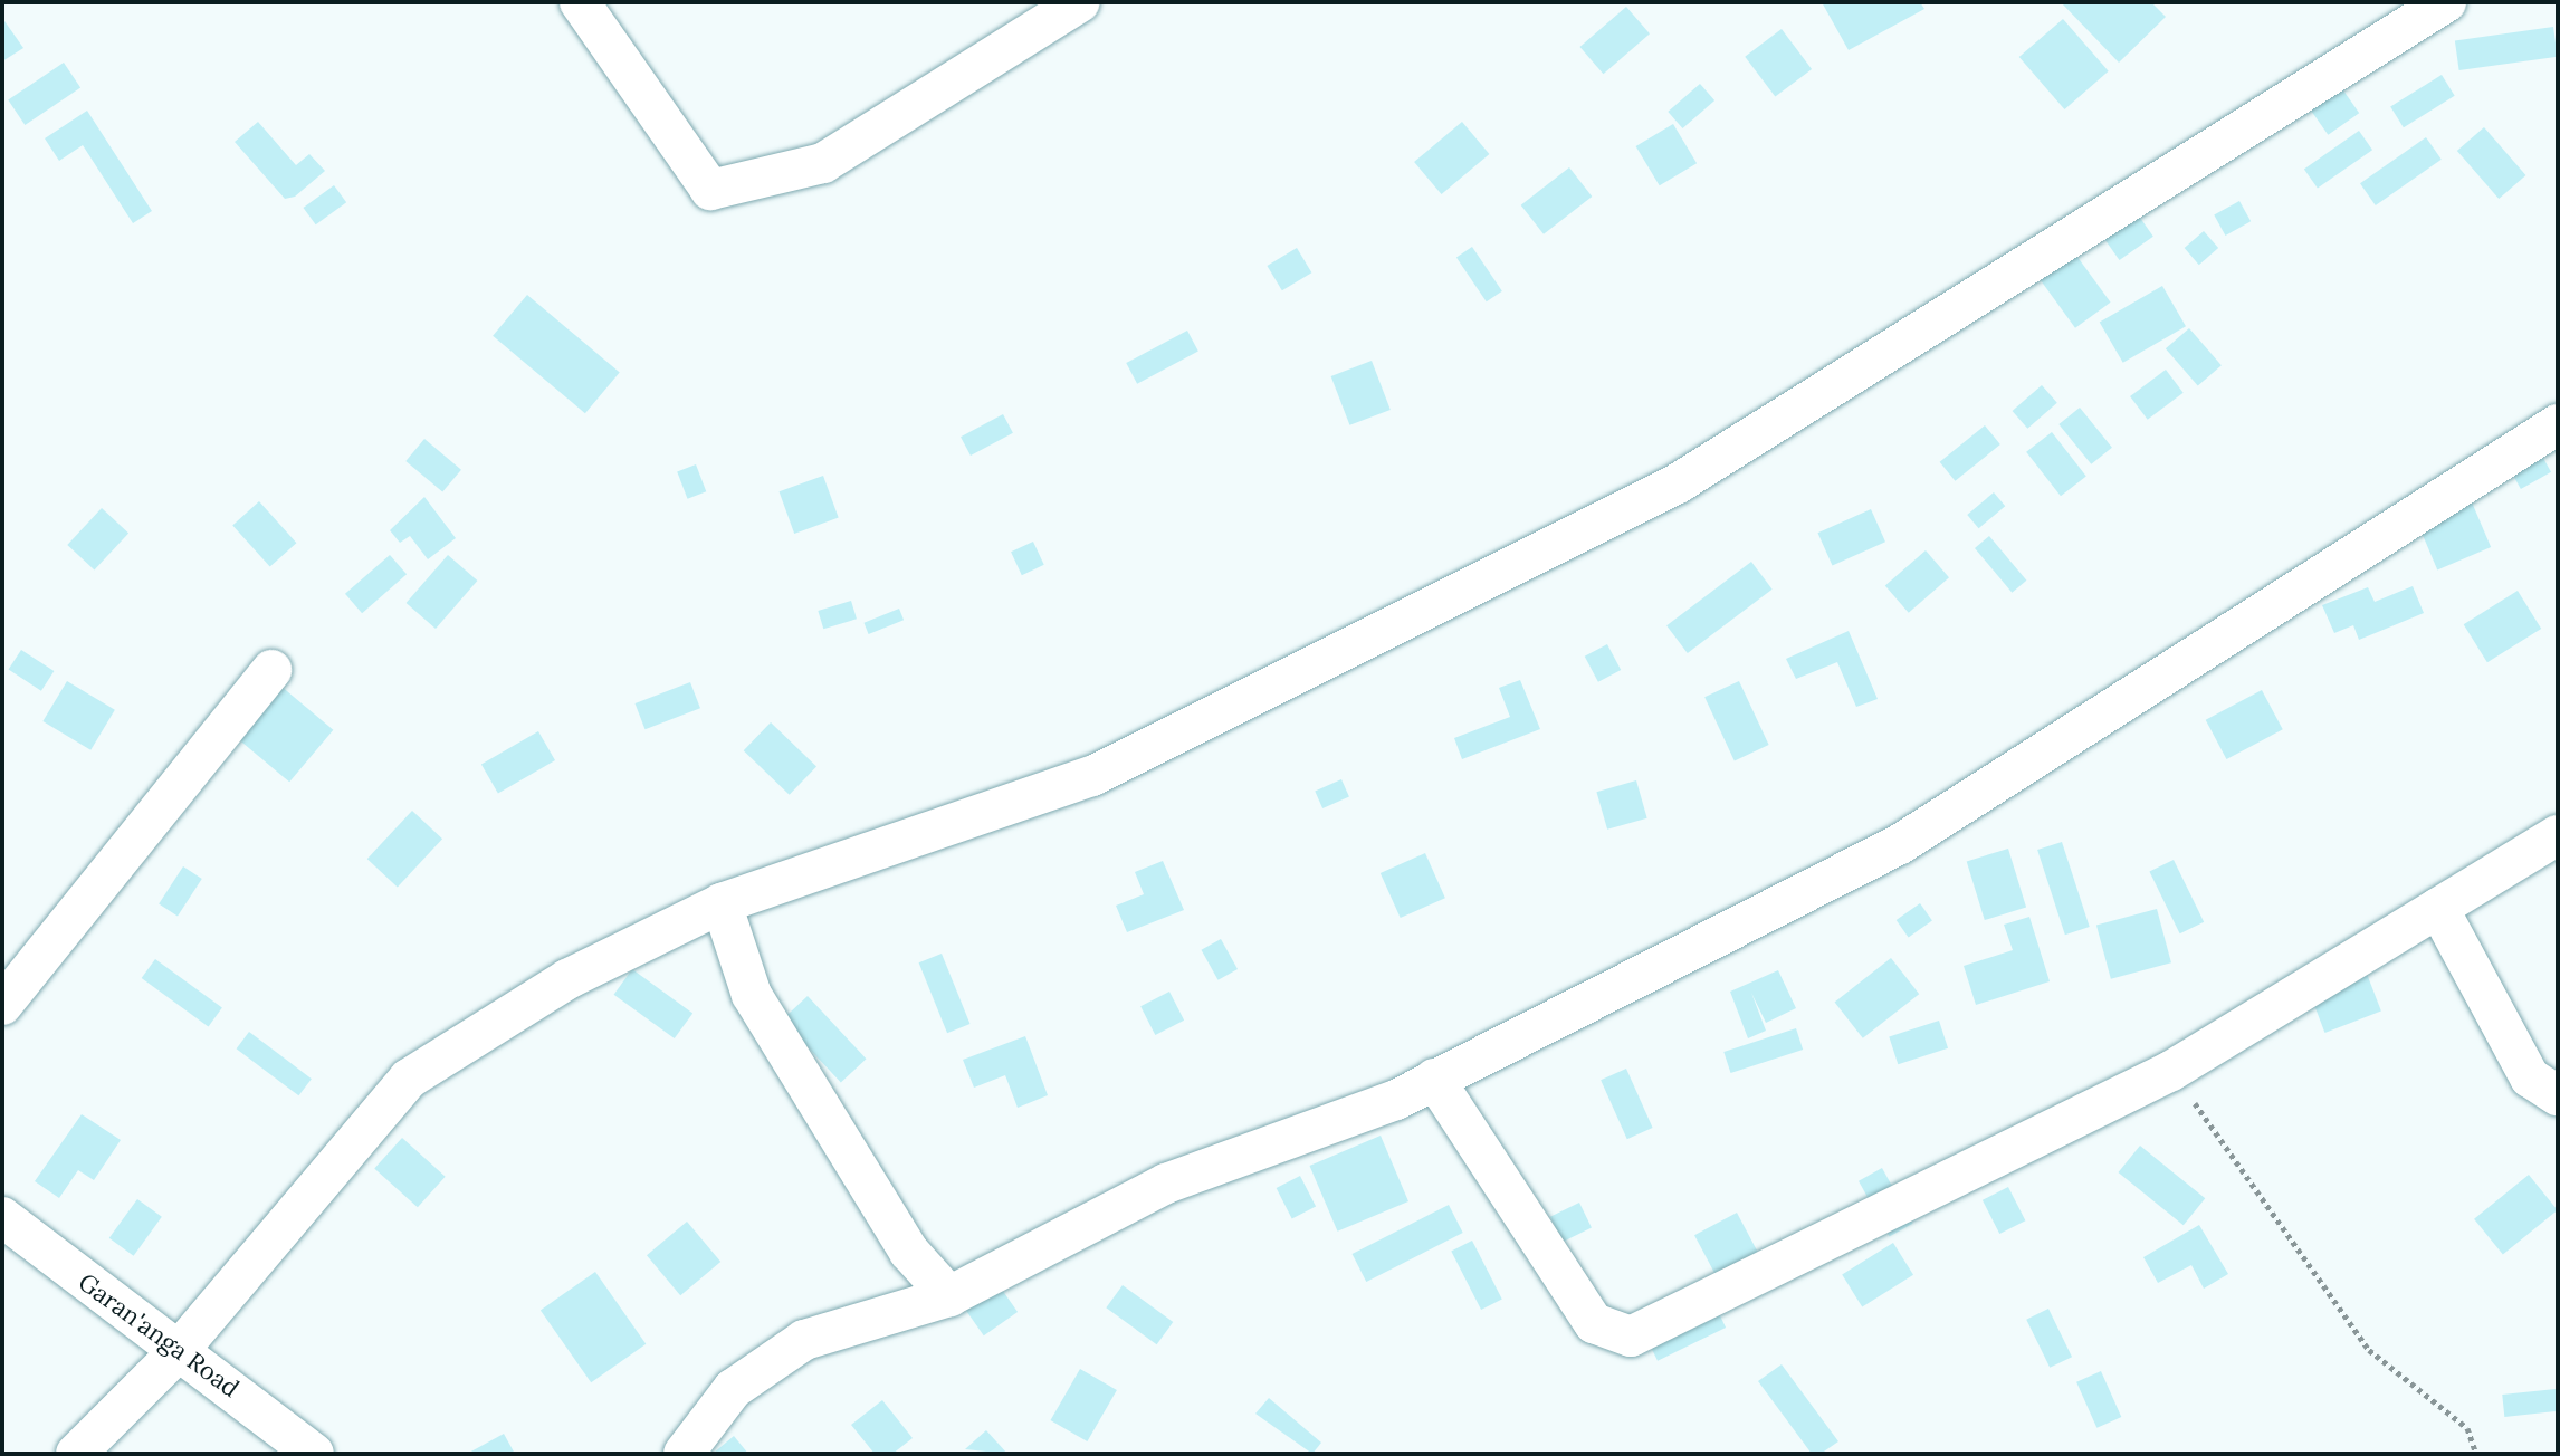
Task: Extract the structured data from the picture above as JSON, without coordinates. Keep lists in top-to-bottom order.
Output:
{
  "streets": {
    "street": ["Garan'anga Road"]
  }
}
